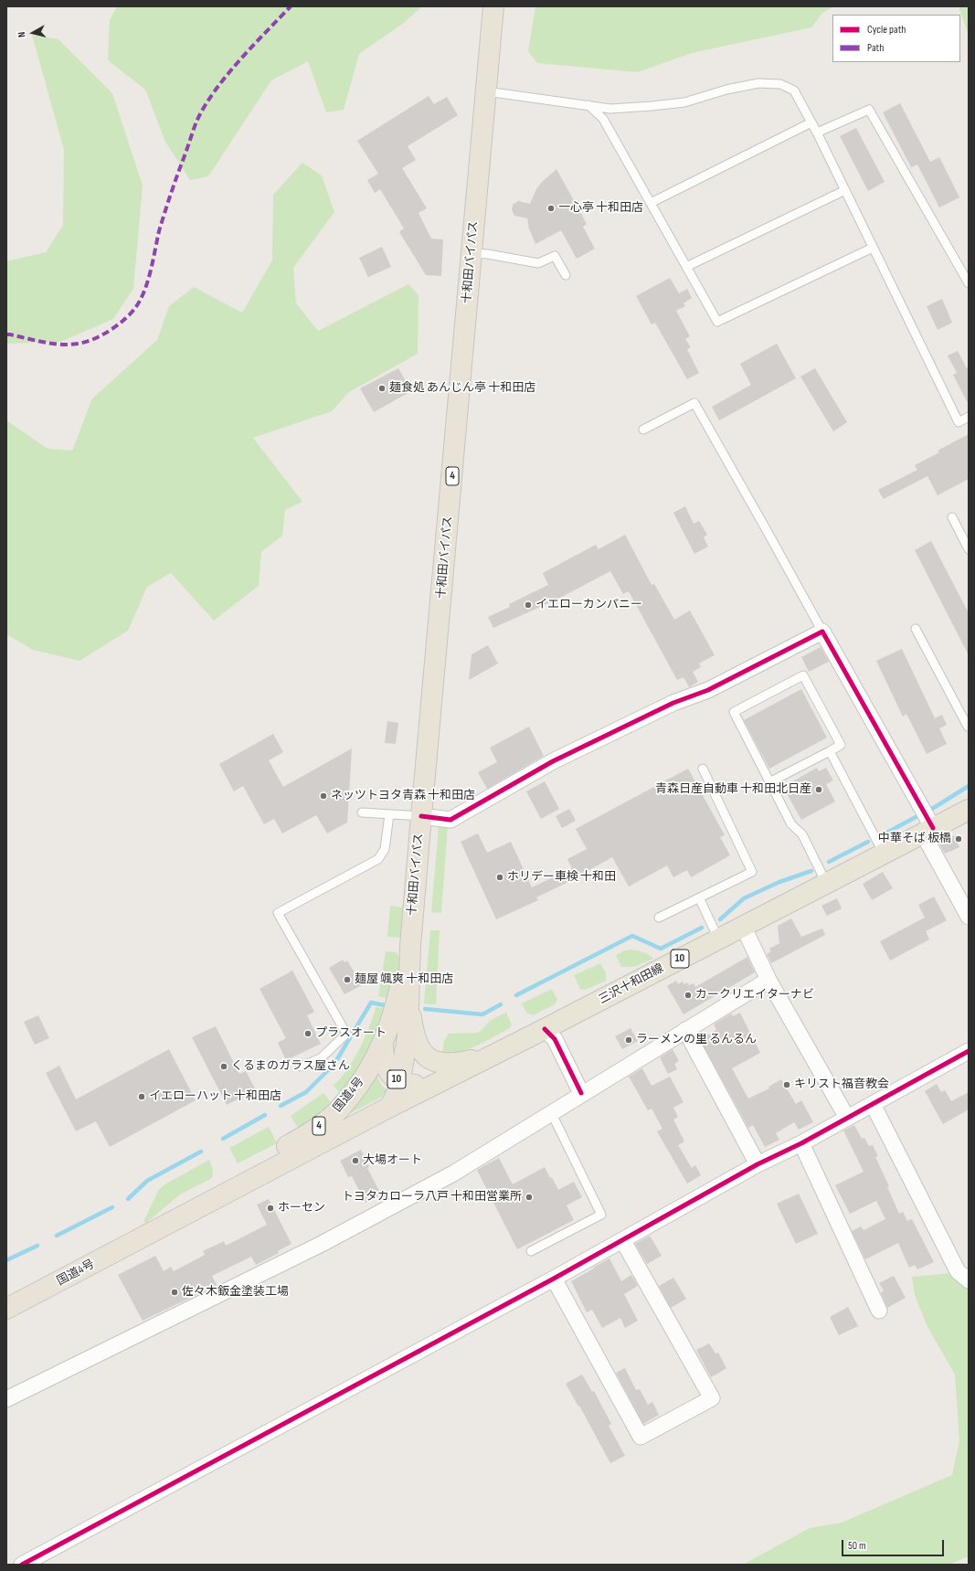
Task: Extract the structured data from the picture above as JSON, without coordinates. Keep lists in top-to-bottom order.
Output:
{
  "streets": {
    "highway": ["十和田バイパス", "4", "国道4号"],
    "main road": ["10", "三沢十和田線"]
  },
  "crossings": [
    ["十和田バイパス", "10"],
    ["十和田バイパス", "三沢十和田線"],
    ["十和田バイパス", "国道4号"],
    ["10", "三沢十和田線"],
    ["10", "国道4号"],
    ["三沢十和田線", "国道4号"]
  ],
  "places": [
    "一心亭 十和田店",
    "麺食処 あんじん亭 十和田店",
    "イエローカンパニー",
    "青森日産自動車 十和田北日産",
    "ネッツトヨタ青森 十和田店",
    "中華そば 板橋",
    "ホリデー車検 十和田",
    "麺屋 颯爽 十和田店",
    "カークリエイターナビ",
    "プラスオート",
    "ラーメンの里 るんるん",
    "くるまのガラス屋さん",
    "キリスト福音教会",
    "イエローハット 十和田店",
    "大場オート",
    "トヨタカローラ八戸 十和田営業所",
    "ホーセン",
    "佐々木鈑金塗装工場"
  ],
  "legend": ["Cycle path", "Path"],
  "scale_bar": "50 m",
  "north": "left"
}
